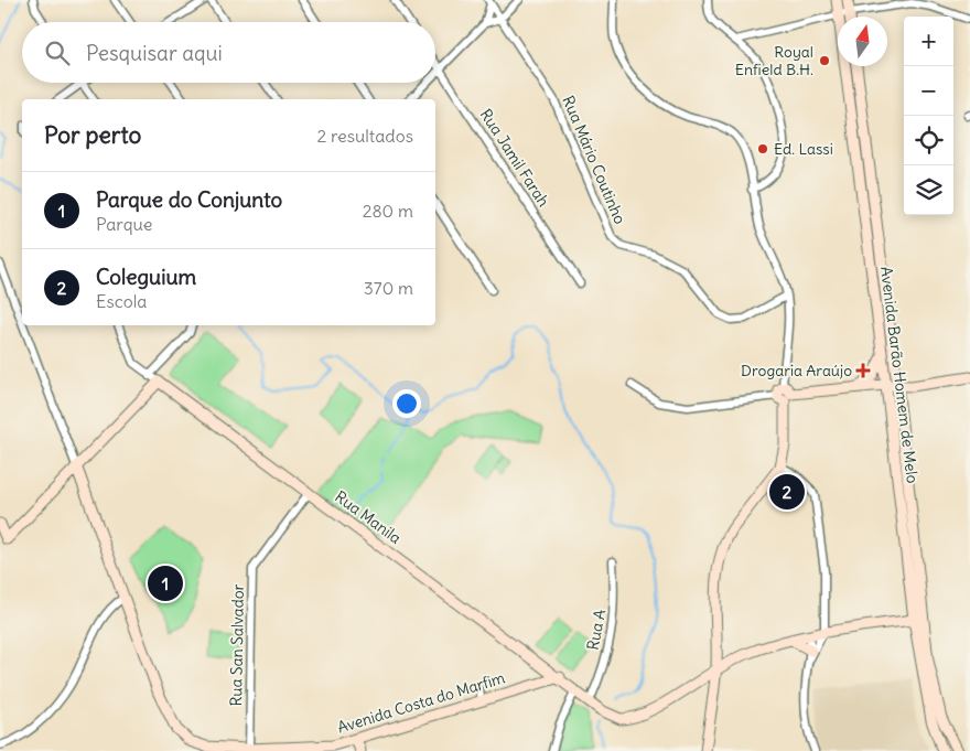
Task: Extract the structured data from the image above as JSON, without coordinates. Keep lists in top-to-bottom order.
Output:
{
  "streets": {
    "street": [
      "Rua Jamil Farah",
      "Rua Mário Coutinho",
      "Avenida Barão Homem de Melo",
      "Rua Manila",
      "Rua A",
      "Rua San Salvador",
      "Avenida Costa do Marfim"
    ]
  },
  "crossings": [
    ["Rua Manila", "Rua A"],
    ["Rua Manila", "Rua San Salvador"],
    ["Rua Manila", "Avenida Costa do Marfim"],
    ["Rua San Salvador", "Avenida Costa do Marfim"]
  ],
  "places": {
    "other": ["Royal Enfield B.H.", "Ed. Lassi"],
    "health": ["Drogaria Araújo"]
  },
  "north": "top",
  "page": {
    "map_buttons": ["+", "−"],
    "search": "Pesquisar aqui",
    "heading": ["Por perto", "2 resultados"],
    "list": [
      {
        "mark": "1",
        "name": "Parque do Conjunto",
        "note": "Parque",
        "value": "280 m"
      },
      {
        "mark": "2",
        "name": "Coleguium",
        "note": "Escola",
        "value": "370 m"
      }
    ],
    "pins": ["2", "1"]
  }
}
